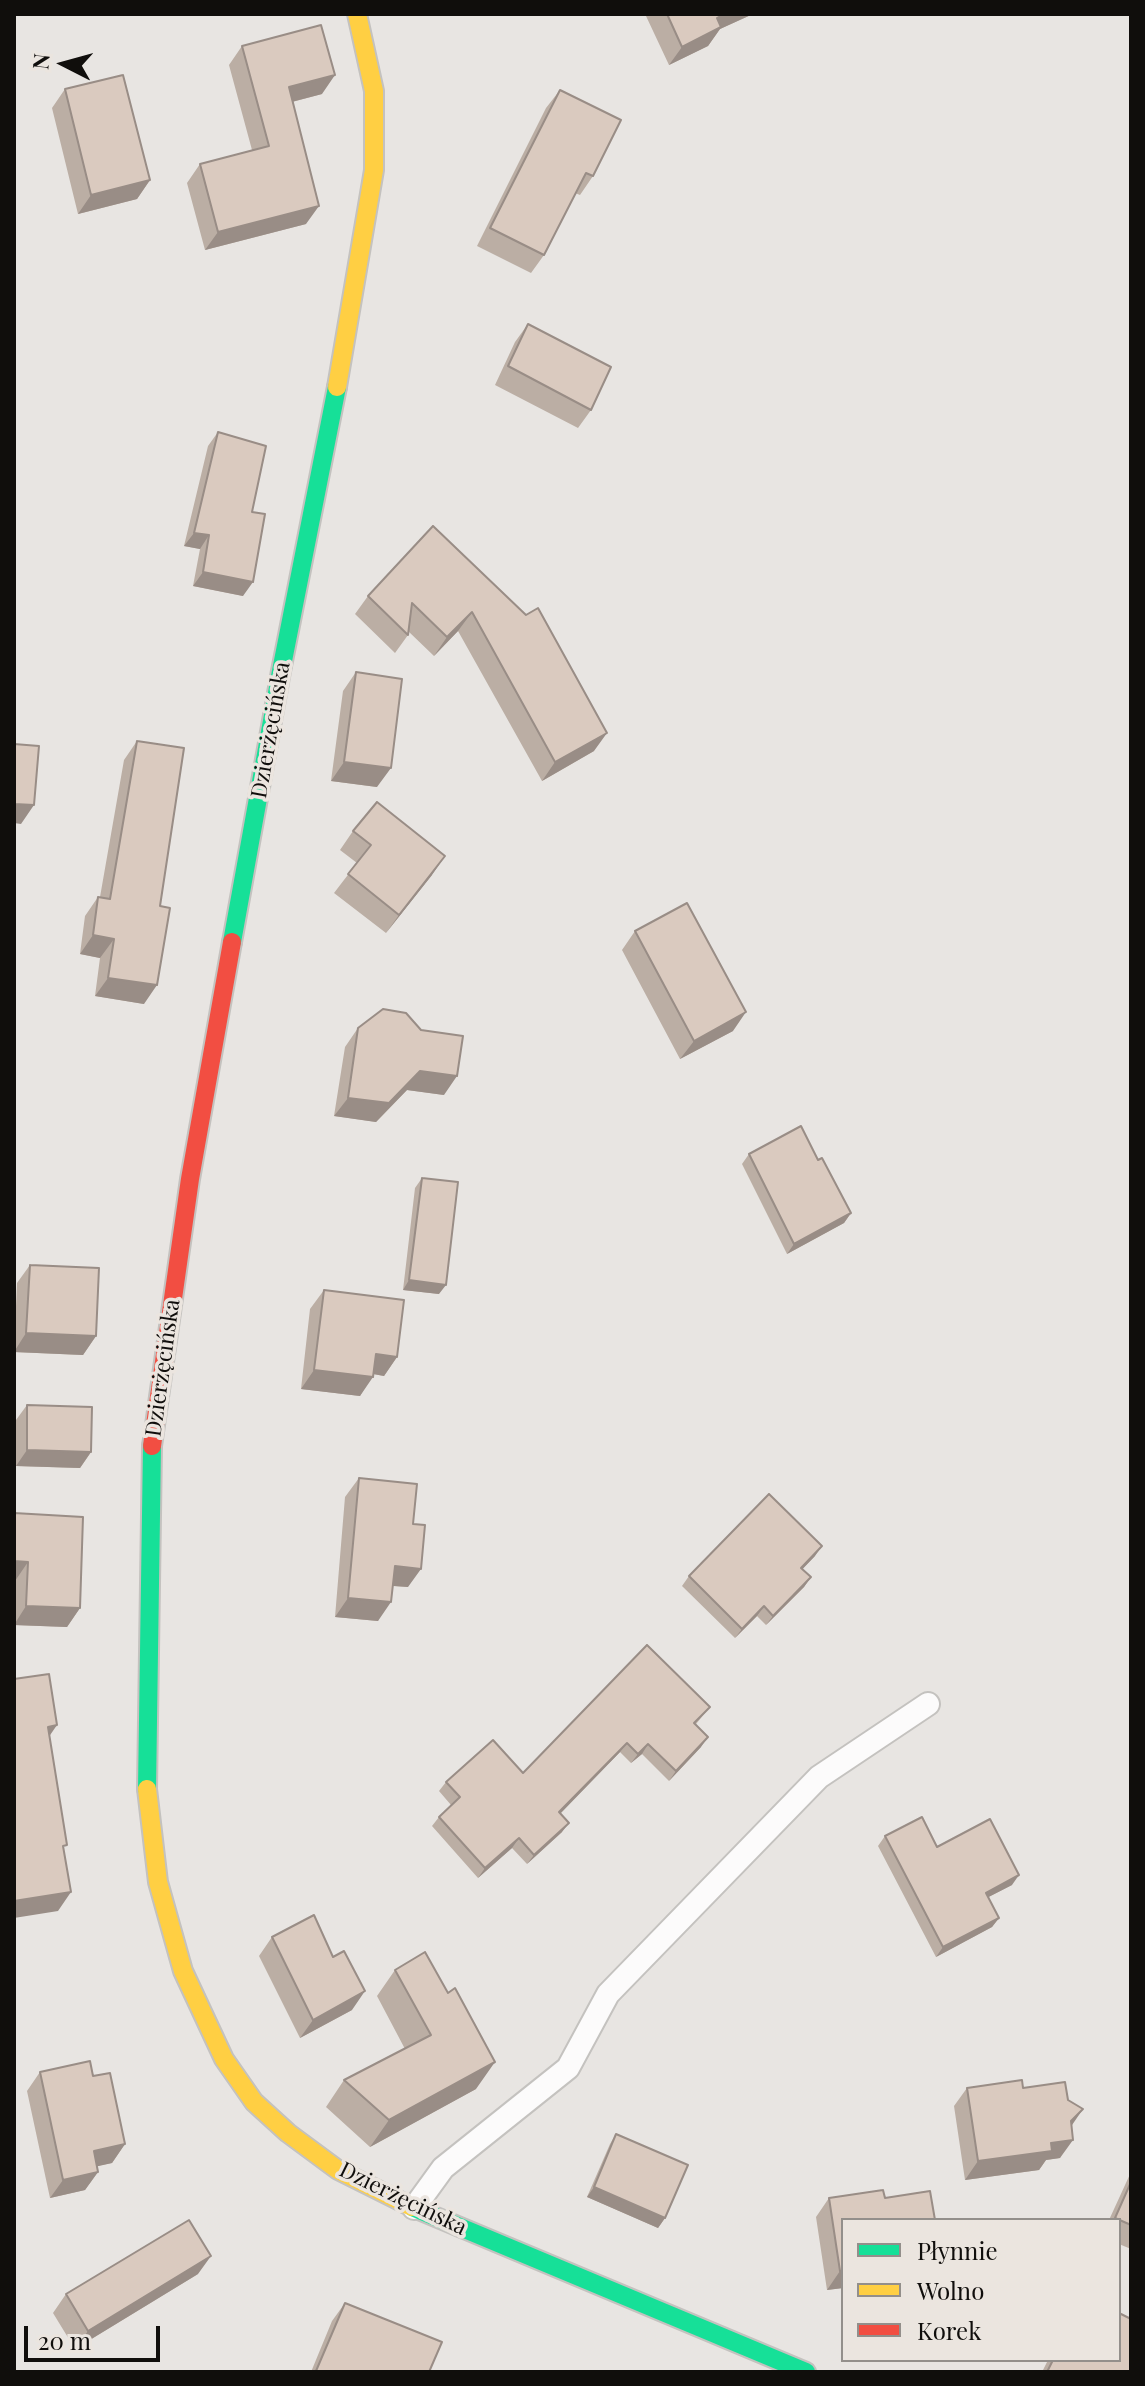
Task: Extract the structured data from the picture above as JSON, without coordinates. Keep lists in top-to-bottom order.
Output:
{
  "streets": {
    "street": ["Dzierżęcińska"]
  },
  "legend": ["Płynnie", "Wolno", "Korek"],
  "scale_bar": "20 m",
  "north": "left"
}
